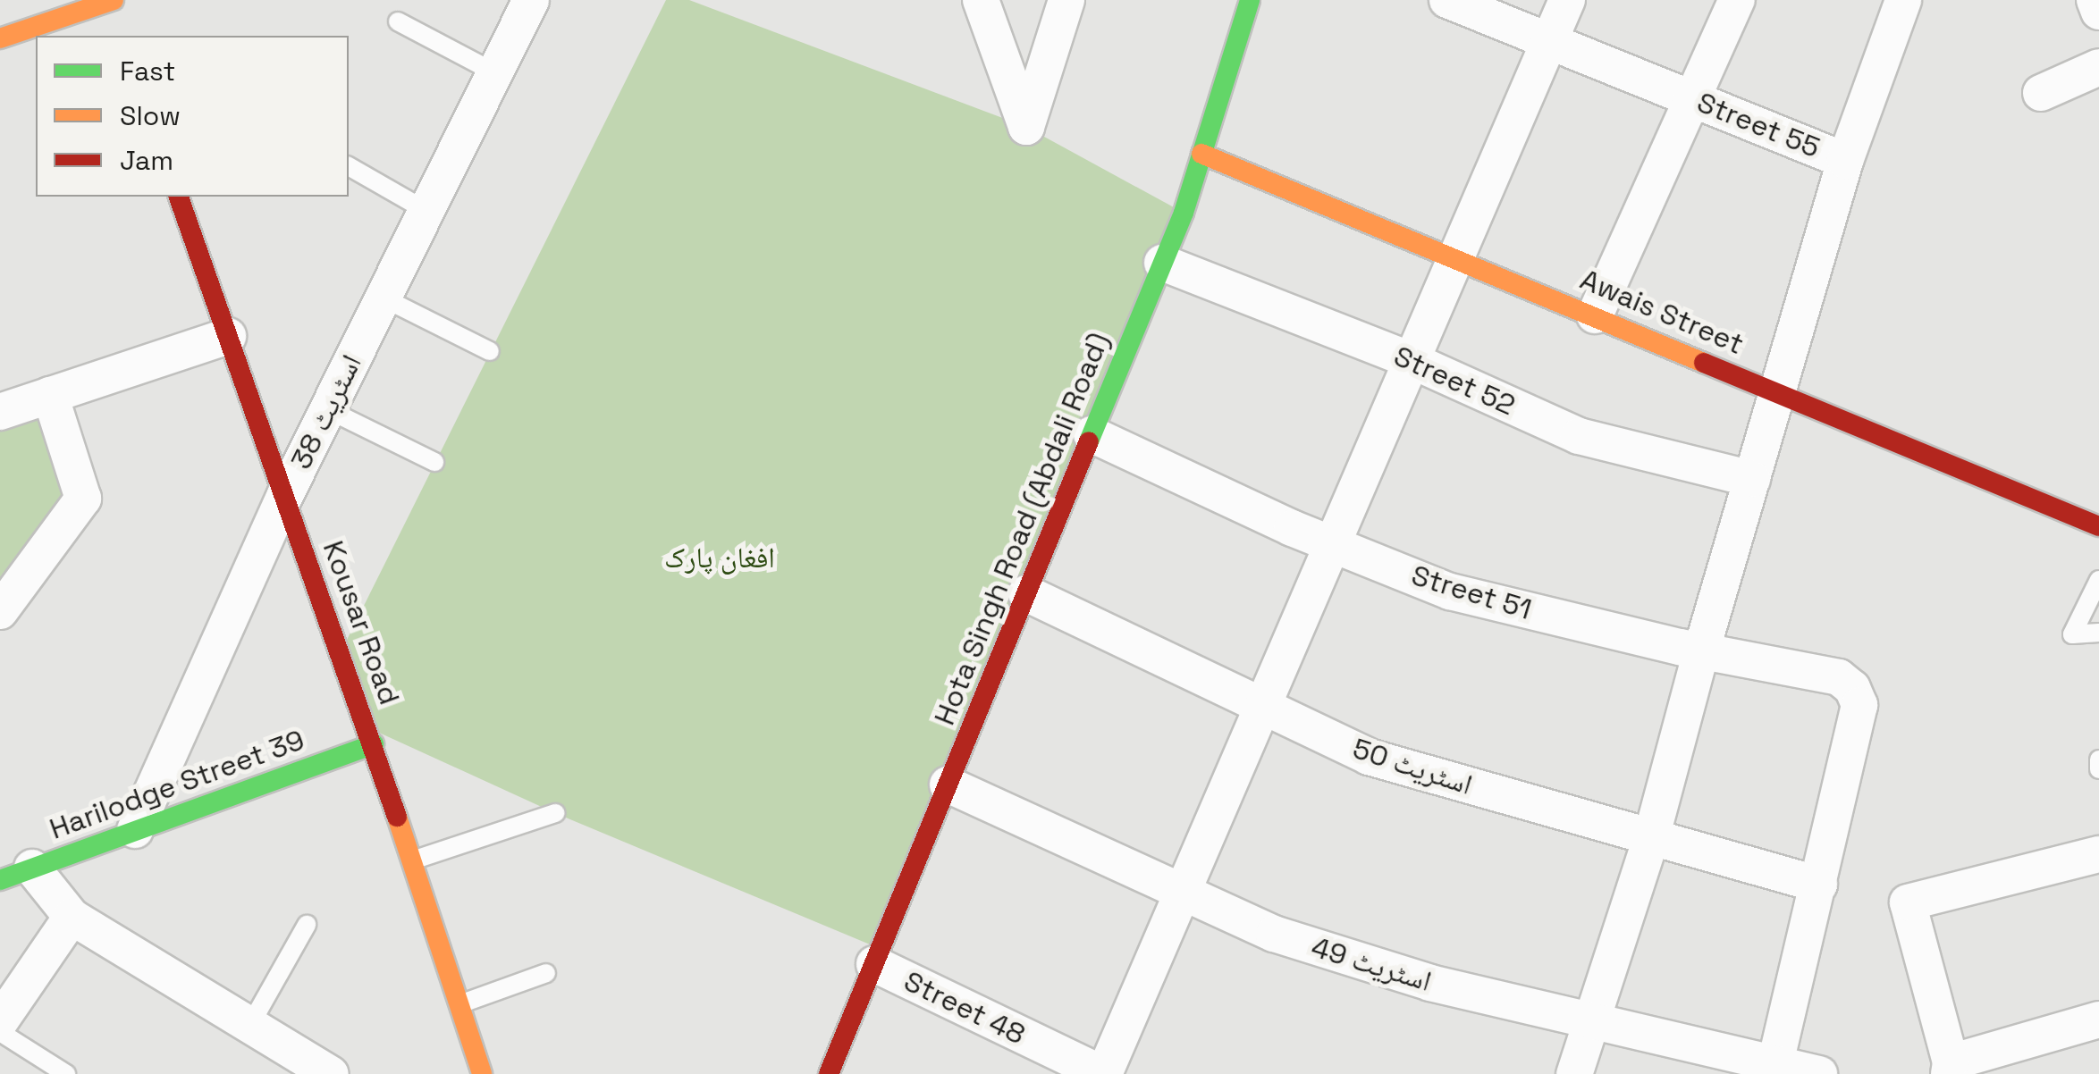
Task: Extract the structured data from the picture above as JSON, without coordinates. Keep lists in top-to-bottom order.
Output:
{
  "streets": {
    "street": [
      "Street 55",
      "Awais Street",
      "Street 52",
      "اسٹریٹ 38",
      "Hota Singh Road (Abdali Road)",
      "Street 51",
      "Kousar Road",
      "اسٹریٹ 50",
      "Harilodge Street 39",
      "اسٹریٹ 49",
      "Street 48"
    ]
  },
  "crossings": [
    ["Street 55", "Awais Street"],
    ["Street 55", "Street 52"],
    ["Street 55", "Street 51"],
    ["Street 55", "اسٹریٹ 50"],
    ["Street 55", "اسٹریٹ 49"],
    ["Awais Street", "Hota Singh Road (Abdali Road)"],
    ["Street 52", "Hota Singh Road (Abdali Road)"],
    ["اسٹریٹ 38", "Kousar Road"],
    ["اسٹریٹ 38", "Harilodge Street 39"],
    ["Hota Singh Road (Abdali Road)", "Street 51"],
    ["Hota Singh Road (Abdali Road)", "اسٹریٹ 50"],
    ["Hota Singh Road (Abdali Road)", "اسٹریٹ 49"],
    ["Hota Singh Road (Abdali Road)", "Street 48"],
    ["Street 51", "اسٹریٹ 50"],
    ["Kousar Road", "Harilodge Street 39"]
  ],
  "parks": ["افغان پارک"],
  "legend": ["Fast", "Slow", "Jam"]
}
